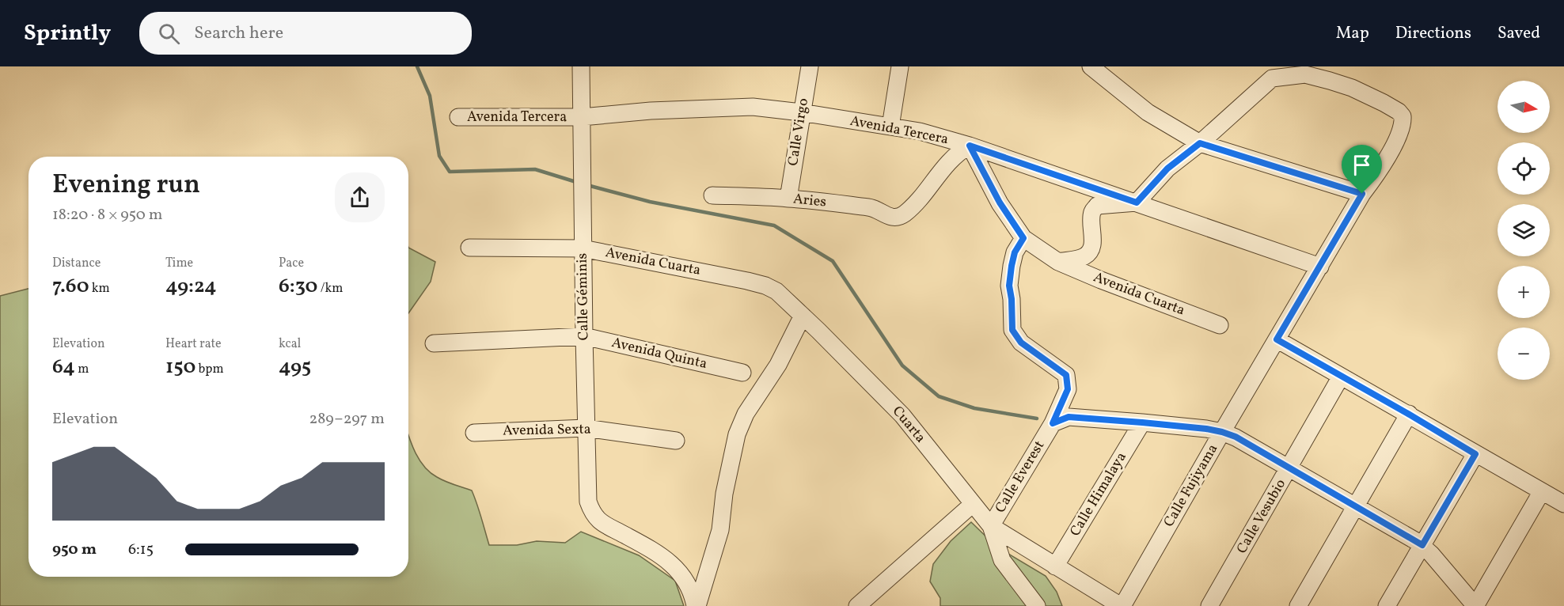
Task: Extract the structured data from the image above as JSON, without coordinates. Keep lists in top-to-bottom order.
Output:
{
  "streets": {
    "street": [
      "Avenida Tercera",
      "Calle Virgo",
      "Aries",
      "Avenida Cuarta",
      "Calle Géminis",
      "Avenida Quinta",
      "Cuarta",
      "Avenida Sexta",
      "Calle Everest",
      "Calle Fujiyama",
      "Calle Himalaya",
      "Calle Vesubio"
    ]
  },
  "crossings": [
    ["Avenida Tercera", "Calle Virgo"],
    ["Avenida Tercera", "Aries"],
    ["Avenida Tercera", "Calle Géminis"],
    ["Avenida Tercera", "Calle Fujiyama"],
    ["Calle Virgo", "Aries"],
    ["Avenida Cuarta", "Calle Géminis"],
    ["Avenida Cuarta", "Cuarta"],
    ["Avenida Cuarta", "Calle Everest"],
    ["Calle Géminis", "Avenida Quinta"],
    ["Calle Géminis", "Avenida Sexta"],
    ["Cuarta", "Calle Everest"]
  ],
  "north": "right",
  "page": {
    "header": "Sprintly",
    "search": "Search here",
    "nav": ["Map", "Directions", "Saved"],
    "map_buttons": ["+", "−"],
    "heading": ["Evening run", "18:20 · 8 × 950 m"],
    "stats": [
      ["Distance", "7.60 km"],
      ["Time", "49:24"],
      ["Pace", "6:30 /km"],
      ["Elevation", "64 m"],
      ["Heart rate", "150 bpm"],
      ["kcal", "495"]
    ],
    "chart": ["Elevation", "289–297 m"],
    "list": [
      {
        "name": "950 m",
        "note": "6:15"
      }
    ]
  }
}
